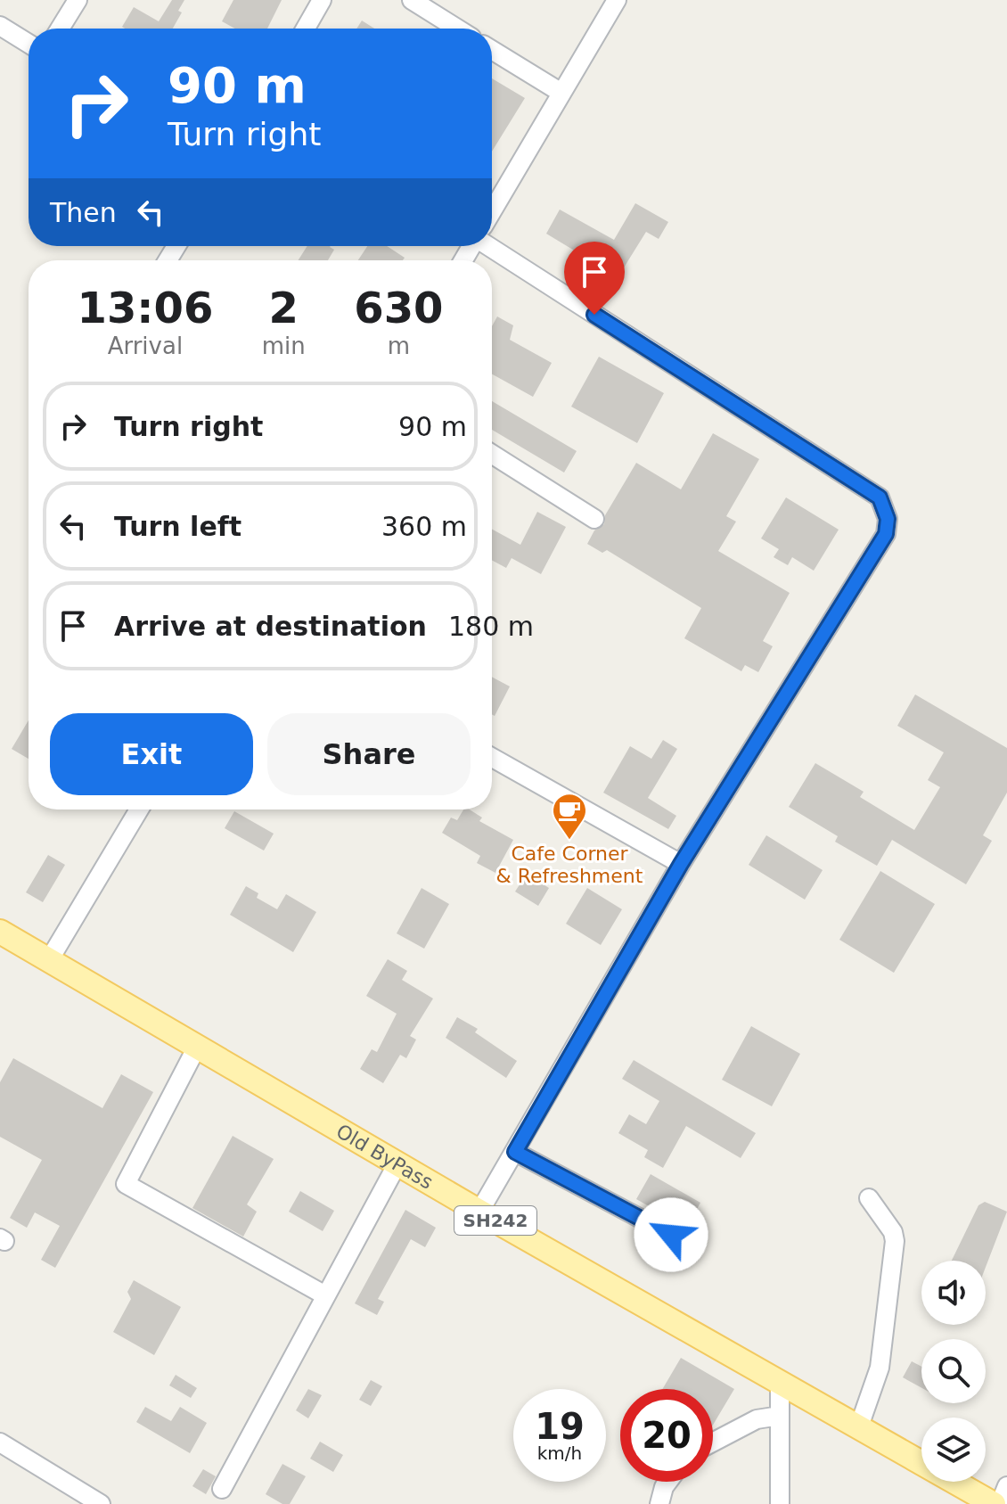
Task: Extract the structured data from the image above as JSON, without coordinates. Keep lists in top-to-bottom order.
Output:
{
  "streets": {
    "main road": ["Old ByPass", "SH242"]
  },
  "places": {
    "cafe": ["Cafe Corner & Refreshment"]
  },
  "page": {
    "turn": ["90 m", "Turn right"],
    "then": "Then",
    "eta": [
      "13:06",
      "Arrival",
      "2",
      "min",
      "630",
      "m"
    ],
    "list": [
      {
        "name": "Turn right",
        "value": "90 m"
      },
      {
        "name": "Turn left",
        "value": "360 m"
      },
      {
        "name": "Arrive at destination",
        "value": "180 m"
      }
    ],
    "buttons": ["Exit", "Share"],
    "speed": "19 km/h",
    "limit": "20"
  }
}
